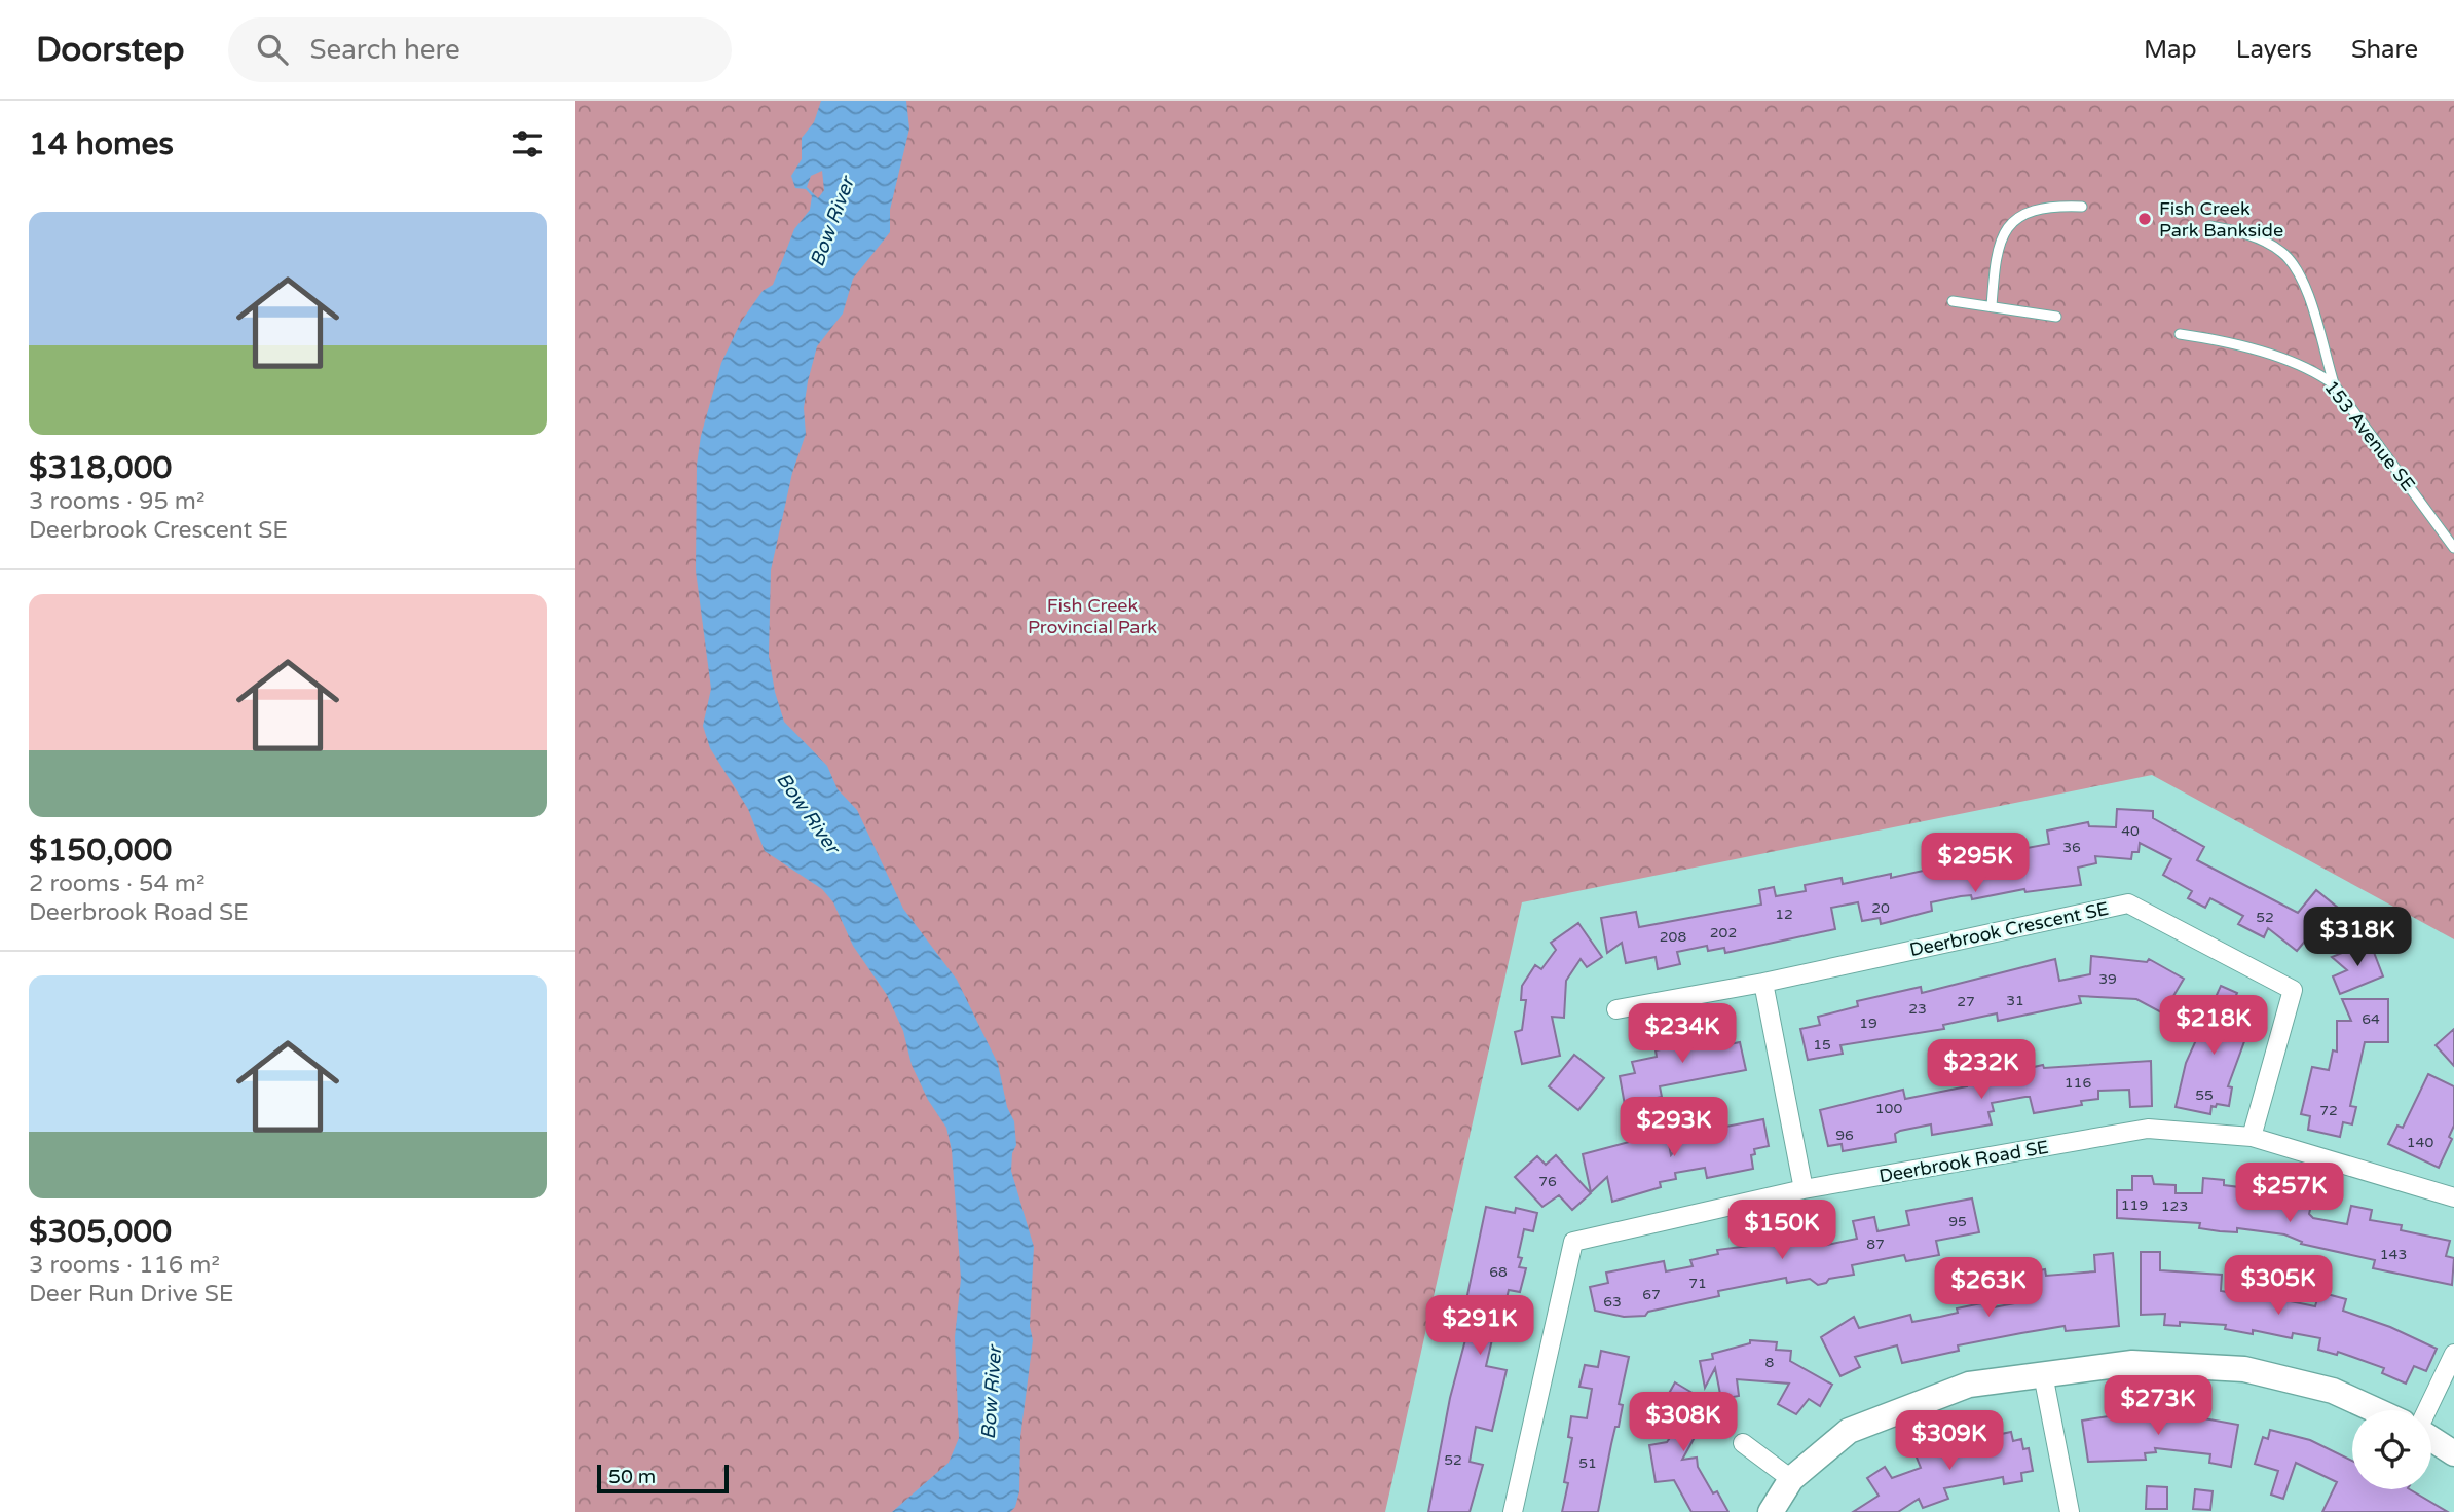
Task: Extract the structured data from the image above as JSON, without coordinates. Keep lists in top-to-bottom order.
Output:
{
  "streets": {
    "street": ["Deerbrook Crescent SE", "Deerbrook Road SE"],
    "lane": ["153 Avenue SE"]
  },
  "crossings": [
    ["Deerbrook Crescent SE", "Deerbrook Road SE"]
  ],
  "water": ["Bow River"],
  "parks": ["Fish Creek Provincial Park"],
  "places": ["Fish Creek Park Bankside"],
  "house_numbers": [
    "40",
    "36",
    "20",
    "12",
    "52",
    "202",
    "208",
    "39",
    "31",
    "27",
    "23",
    "64",
    "19",
    "15",
    "116",
    "55",
    "100",
    "72",
    "96",
    "140",
    "76",
    "119",
    "123",
    "95",
    "87",
    "143",
    "68",
    "71",
    "67",
    "63",
    "8",
    "52",
    "51"
  ],
  "scale_bar": "50 m",
  "page": {
    "header": "Doorstep",
    "search": "Search here",
    "nav": ["Map", "Layers", "Share"],
    "heading": "14 homes",
    "list": [
      {
        "name": "$318,000",
        "note": "3 rooms · 95 m² · Deerbrook Crescent SE"
      },
      {
        "name": "$150,000",
        "note": "2 rooms · 54 m² · Deerbrook Road SE"
      },
      {
        "name": "$305,000",
        "note": "3 rooms · 116 m² · Deer Run Drive SE"
      }
    ],
    "price": [
      "$295K",
      "$318K",
      "$218K",
      "$234K",
      "$232K",
      "$293K",
      "$257K",
      "$150K",
      "$305K",
      "$263K",
      "$291K",
      "$273K",
      "$308K",
      "$309K"
    ],
    "scale": "50 m"
  }
}
